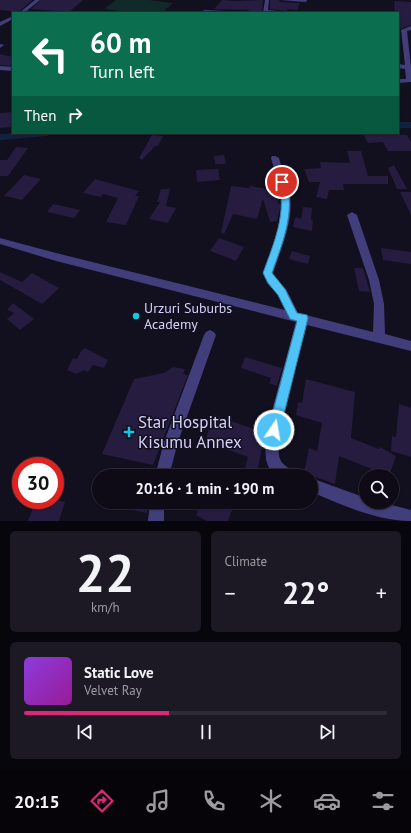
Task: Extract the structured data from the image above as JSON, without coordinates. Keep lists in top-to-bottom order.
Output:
{
  "places": {
    "other": ["Urzuri Suburbs Academy"],
    "health": ["Star Hospital Kisumu Annex"]
  },
  "page": {
    "turn": ["60 m", "Turn left"],
    "then": "Then",
    "limit": "30",
    "trip": "20:16 · 1 min · 190 m",
    "tile": [
      ["22", "km/h"],
      "Climate"
    ],
    "heat": ["−", "22°", "+"],
    "song": ["Static Love", "Velvet Ray"],
    "tabs": "20:15"
  }
}
